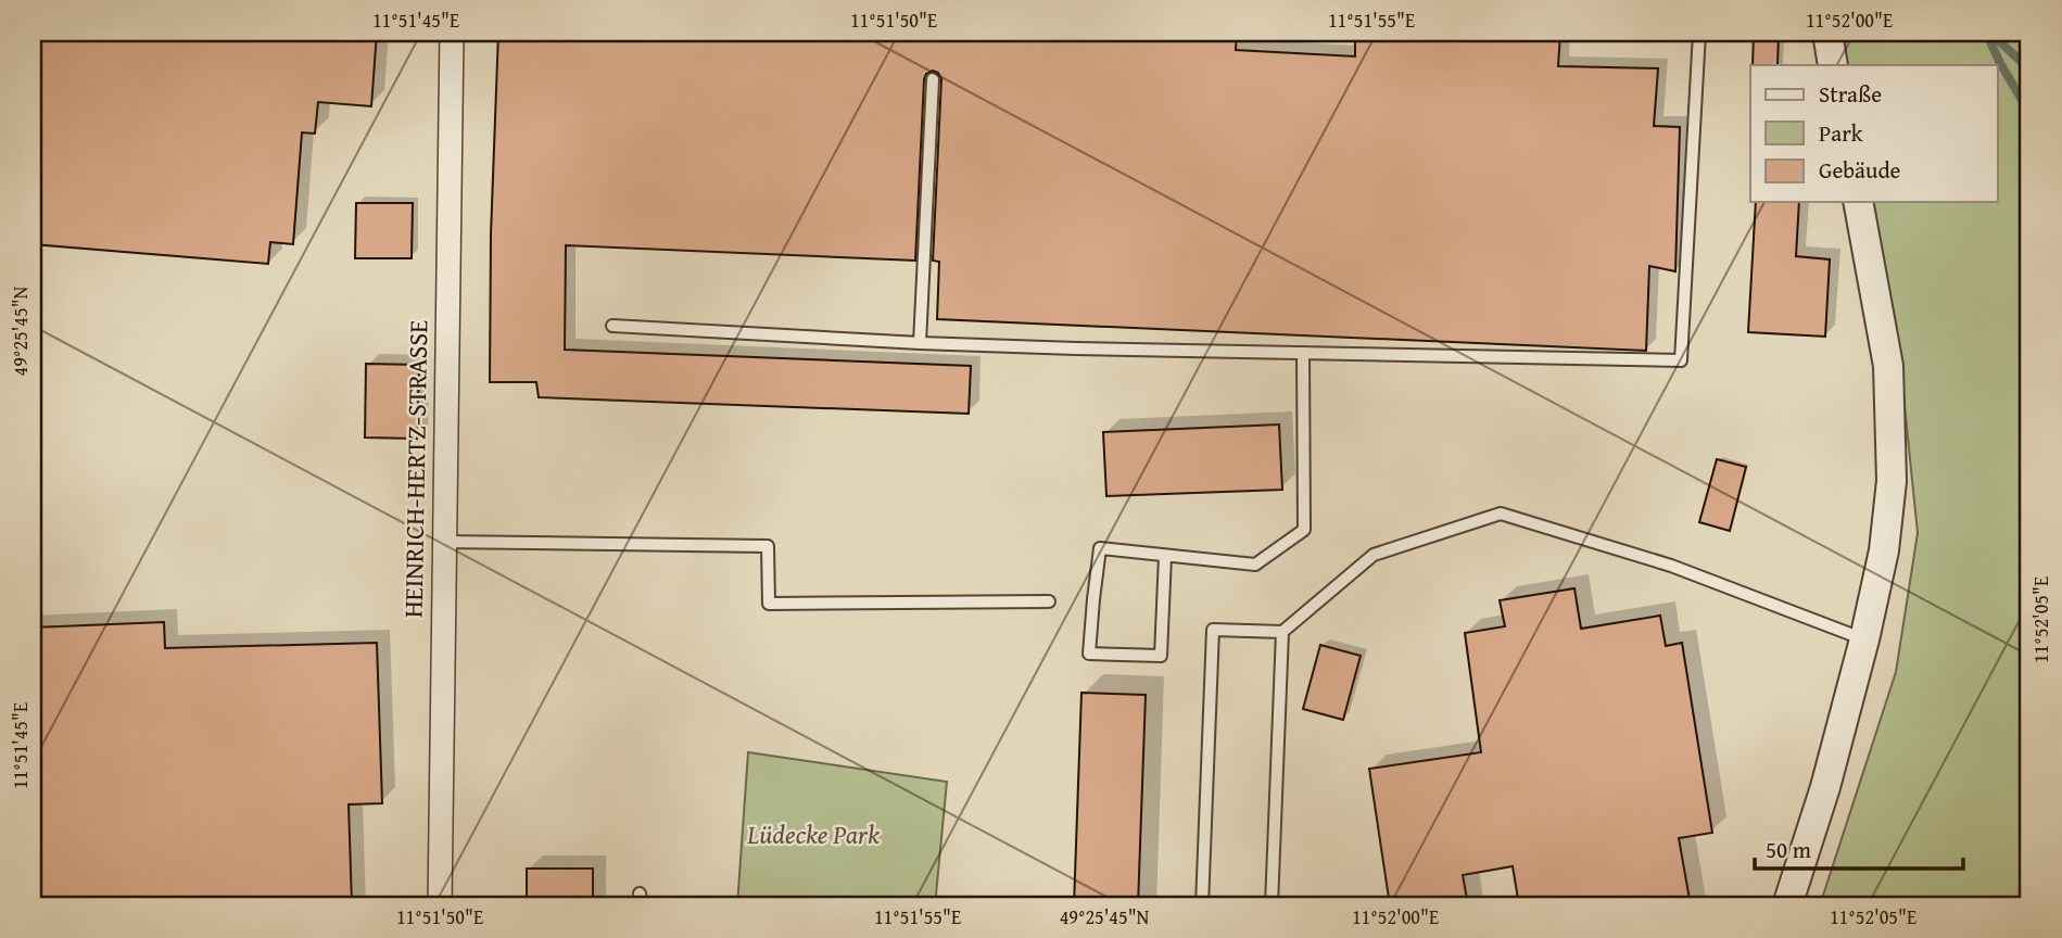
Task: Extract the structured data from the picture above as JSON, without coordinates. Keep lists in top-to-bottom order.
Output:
{
  "streets": {
    "street": ["HEINRICH-HERTZ-STRASSE"]
  },
  "parks": ["Lüdecke Park"],
  "legend": ["Straße", "Park", "Gebäude"],
  "scale_bar": "50 m",
  "coordinates": [
    "11°51'45\"E",
    "11°51'50\"E",
    "11°51'55\"E",
    "11°52'00\"E",
    "49°25'45\"N",
    "11°52'05\"E"
  ]
}
